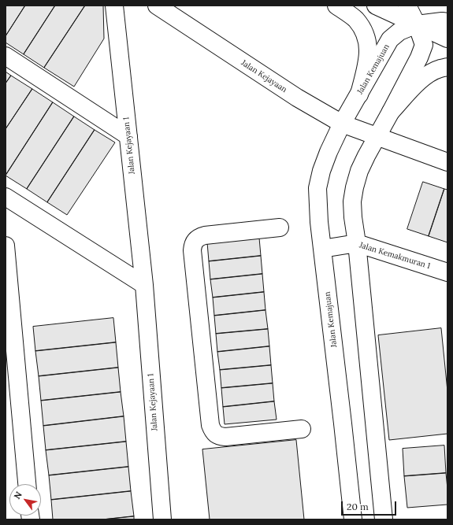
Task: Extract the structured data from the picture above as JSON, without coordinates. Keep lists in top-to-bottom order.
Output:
{
  "streets": {
    "main road": [
      "Jalan Kemajuan",
      "Jalan Kejayaan",
      "Jalan Kejayaan 1",
      "Jalan Kemakmuran 1"
    ]
  },
  "crossings": [
    ["Jalan Kemajuan", "Jalan Kejayaan"],
    ["Jalan Kemajuan", "Jalan Kemakmuran 1"]
  ],
  "scale_bar": "20 m",
  "north": "top left"
}
